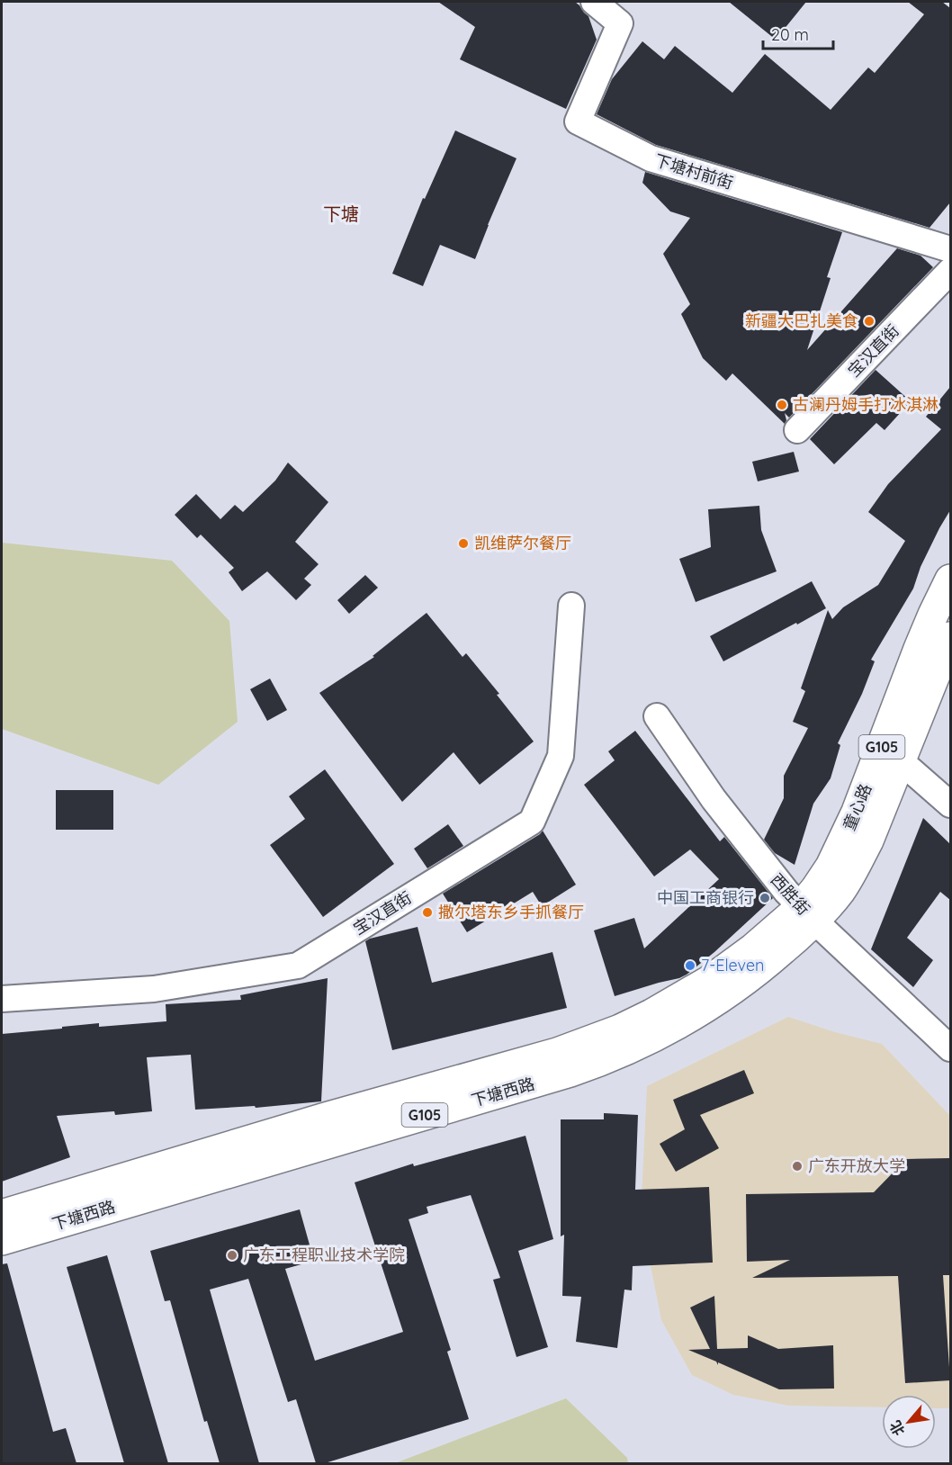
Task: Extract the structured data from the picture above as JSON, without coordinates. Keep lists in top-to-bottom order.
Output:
{
  "streets": {
    "highway": ["G105", "童心路", "下塘西路"],
    "street": ["下塘村前街", "宝汉直街", "西胜街"]
  },
  "crossings": [
    ["童心路", "西胜街"],
    ["童心路", "下塘西路"],
    ["西胜街", "下塘西路"]
  ],
  "districts": ["下塘"],
  "places": [
    "新疆大巴扎美食",
    "古澜丹姆手打冰淇淋",
    "凯维萨尔餐厅",
    "中国工商银行",
    "撒尔塔东乡手抓餐厅",
    "7-Eleven",
    "广东开放大学",
    "广东工程职业技术学院"
  ],
  "scale_bar": "20 m",
  "north": "bottom left"
}
